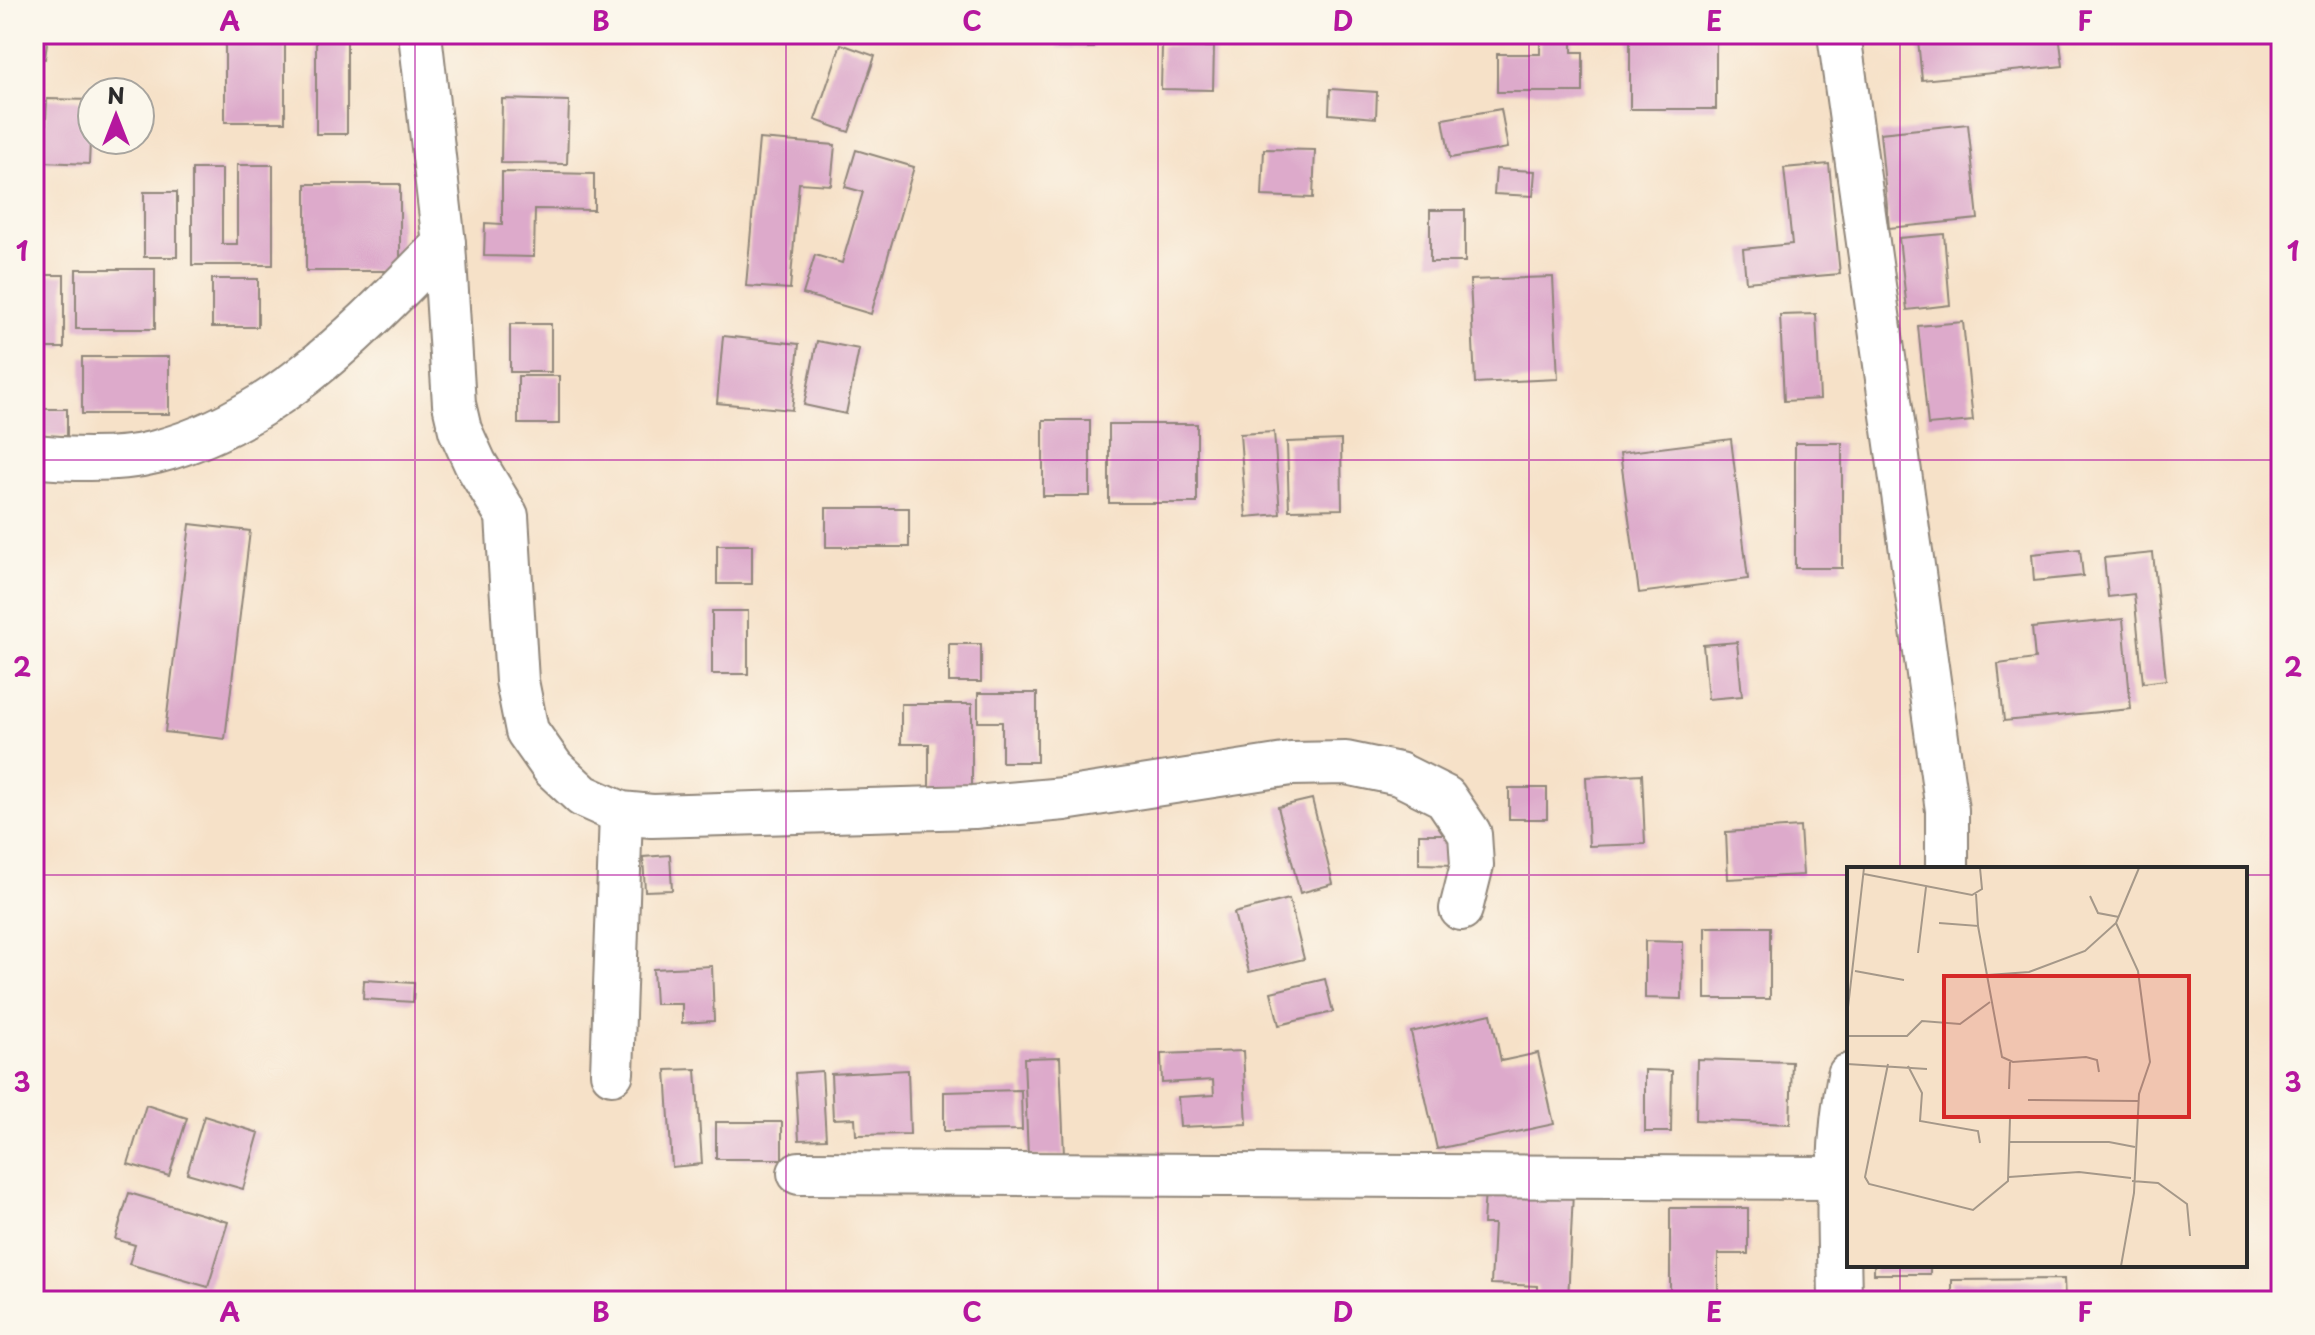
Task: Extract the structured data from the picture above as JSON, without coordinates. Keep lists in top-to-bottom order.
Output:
{
  "north": "top",
  "grid": {
    "columns": [
      "A",
      "B",
      "C",
      "D",
      "E",
      "F"
    ],
    "rows": ["1", "2", "3"]
  }
}
